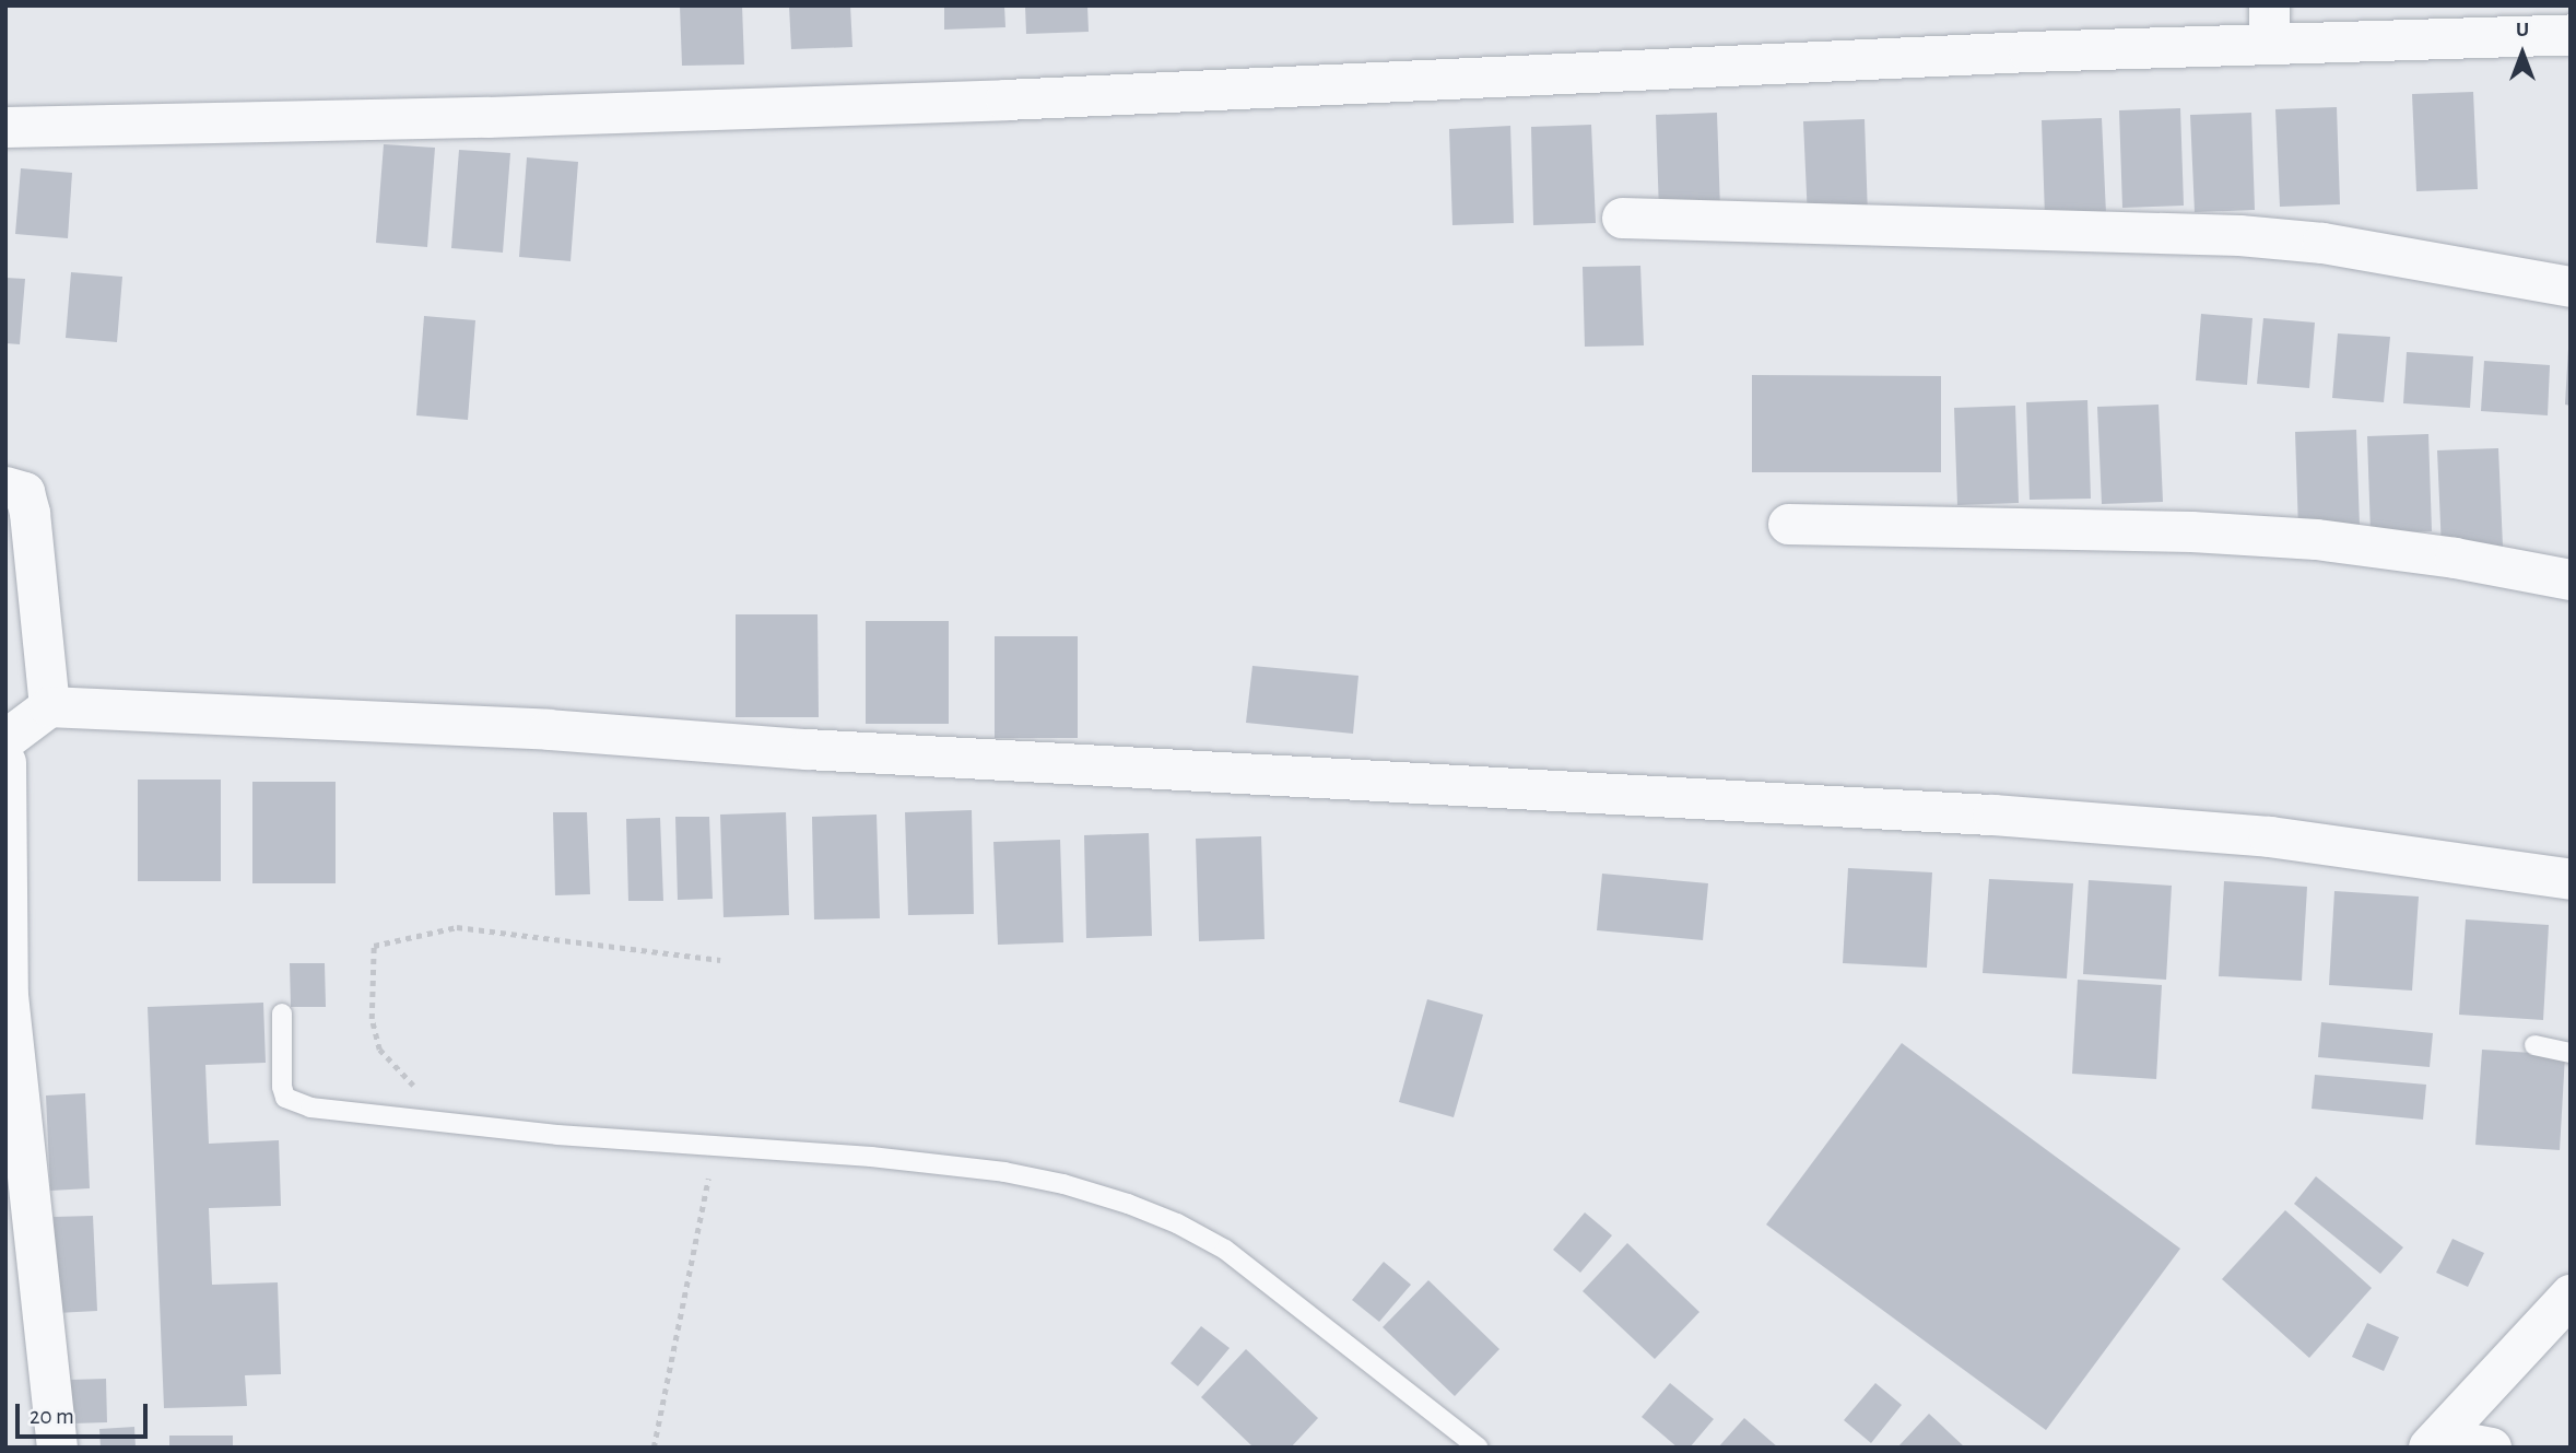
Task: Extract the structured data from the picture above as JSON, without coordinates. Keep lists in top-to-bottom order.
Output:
{
  "scale_bar": "20 m",
  "north": "top"
}
